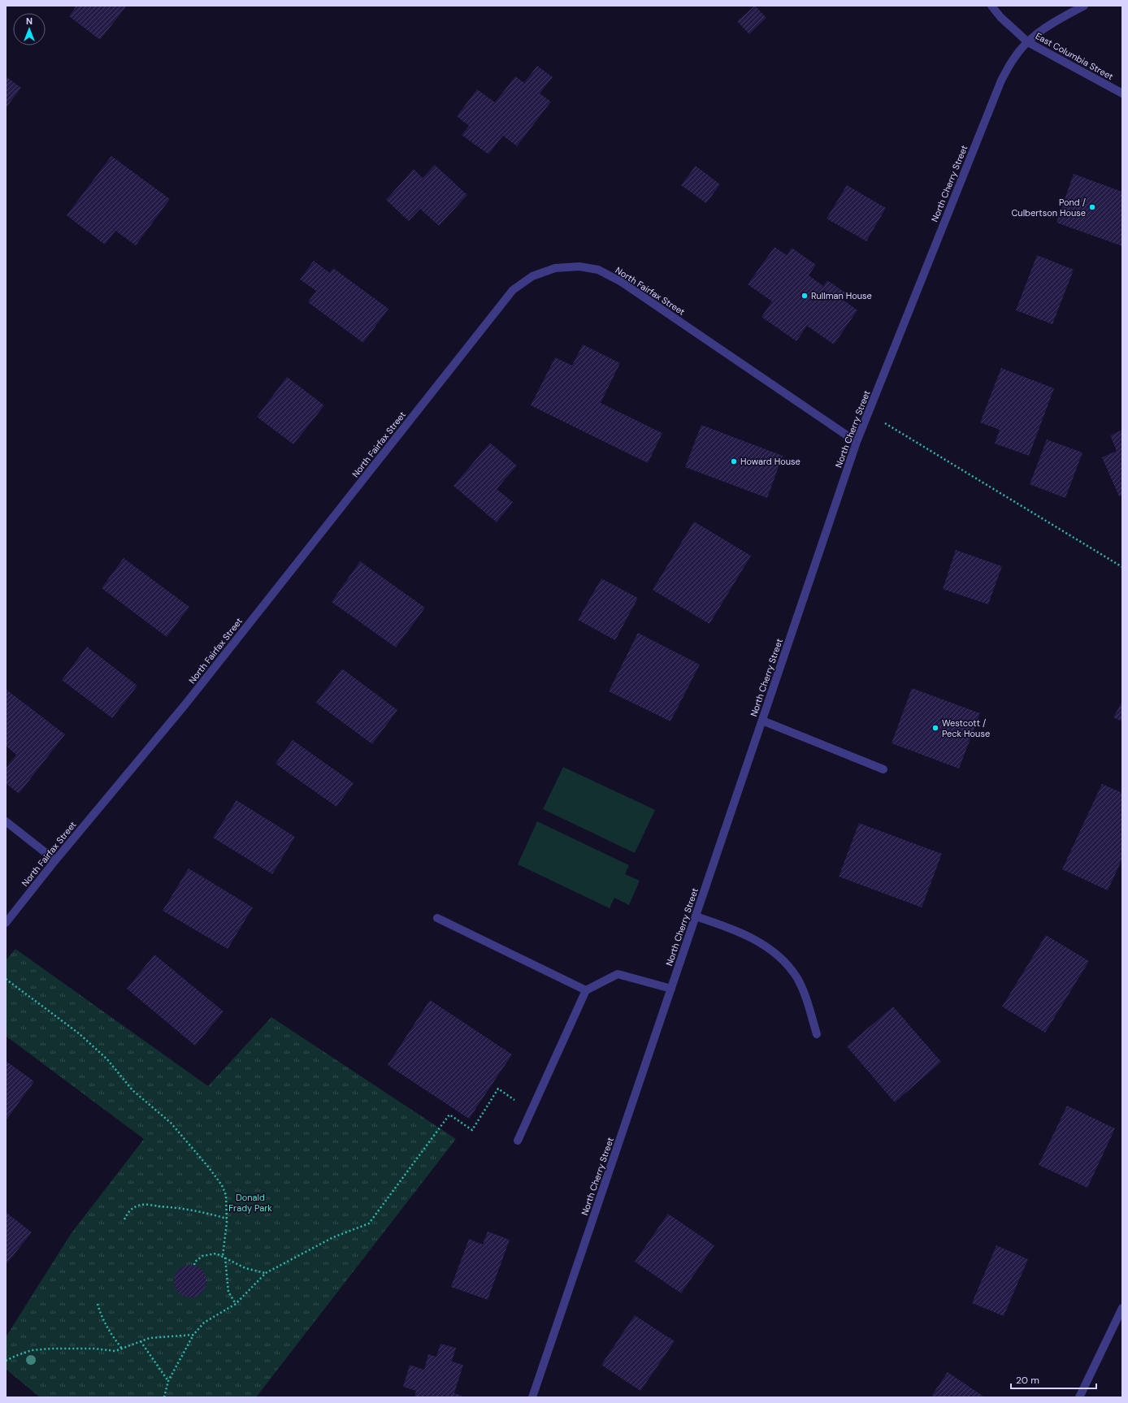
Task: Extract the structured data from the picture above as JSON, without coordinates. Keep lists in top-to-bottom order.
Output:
{
  "streets": {
    "street": ["East Columbia Street", "North Cherry Street", "North Fairfax Street"]
  },
  "crossings": [
    ["East Columbia Street", "North Cherry Street"],
    ["North Cherry Street", "North Fairfax Street"]
  ],
  "parks": ["Donald Frady Park"],
  "places": [
    "Pond / Culbertson House",
    "Rullman House",
    "Howard House",
    "Westcott / Peck House"
  ],
  "scale_bar": "20 m",
  "north": "top"
}
